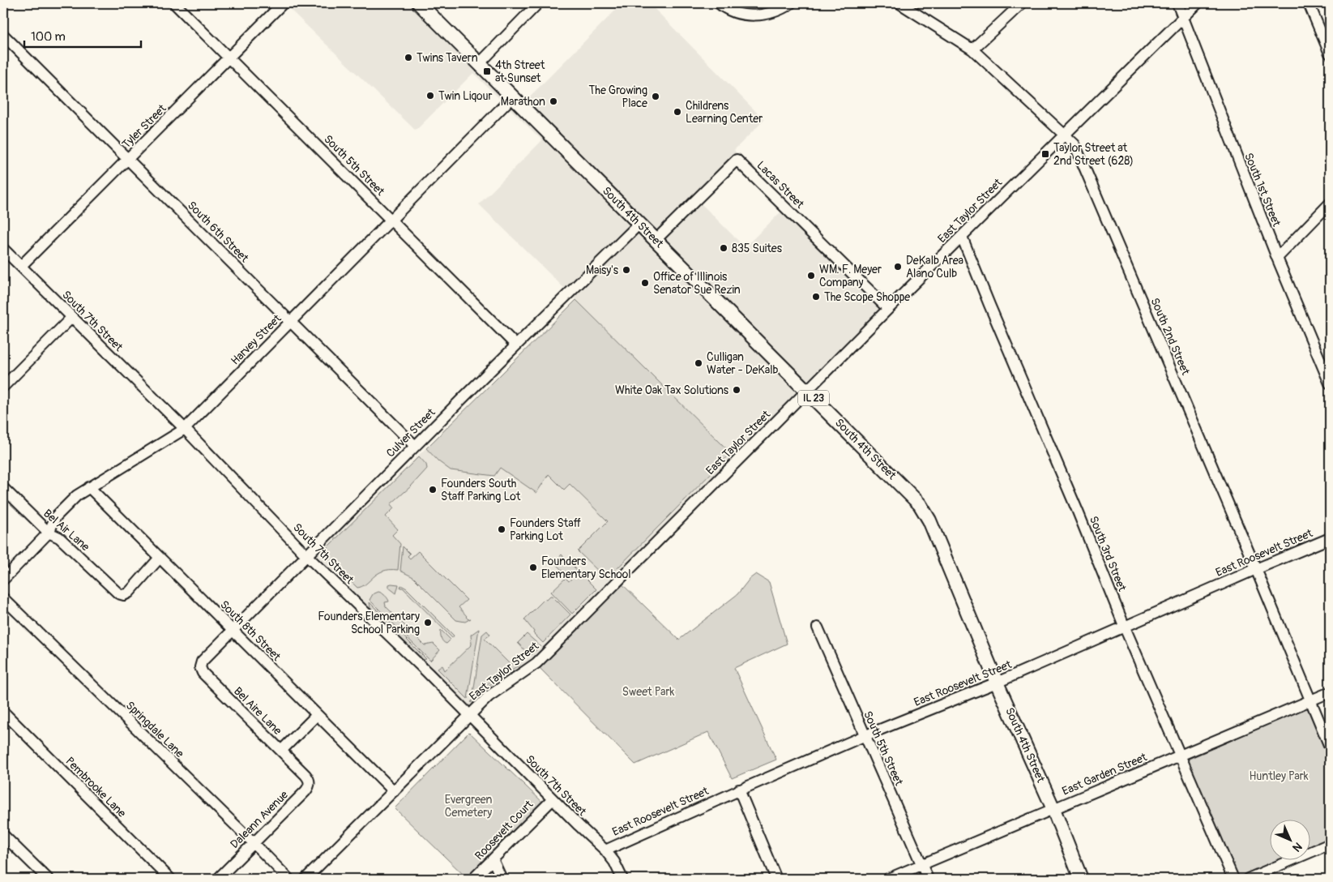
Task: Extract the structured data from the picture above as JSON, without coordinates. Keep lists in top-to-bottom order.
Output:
{
  "streets": {
    "main road": ["South 4th Street", "IL 23"],
    "street": [
      "Tyler Street",
      "South 5th Street",
      "Lacas Street",
      "South 1st Street",
      "East Taylor Street",
      "South 6th Street",
      "South 7th Street",
      "South 2nd Street",
      "Harvey Street",
      "Culver Street",
      "Bel Air Lane",
      "East Roosevelt Street",
      "South 3rd Street",
      "South 8th Street",
      "Bel Aire Lane",
      "Springdale Lane",
      "East Garden Street",
      "Pembrooke Lane",
      "Daleann Avenue",
      "Roosevelt Court"
    ]
  },
  "crossings": [
    ["Tyler Street", "South 5th Street"],
    ["Tyler Street", "South 6th Street"],
    ["Tyler Street", "South 7th Street"],
    ["South 5th Street", "Harvey Street"],
    ["South 5th Street", "Culver Street"],
    ["South 5th Street", "East Roosevelt Street"],
    ["South 5th Street", "East Garden Street"],
    ["Lacas Street", "East Taylor Street"],
    ["Lacas Street", "South 4th Street"],
    ["South 1st Street", "East Taylor Street"],
    ["East Taylor Street", "South 4th Street"],
    ["East Taylor Street", "South 7th Street"],
    ["East Taylor Street", "South 2nd Street"],
    ["East Taylor Street", "South 3rd Street"],
    ["East Taylor Street", "South 8th Street"],
    ["South 4th Street", "Harvey Street"],
    ["South 4th Street", "Culver Street"],
    ["South 4th Street", "East Roosevelt Street"],
    ["South 4th Street", "East Garden Street"],
    ["South 6th Street", "Harvey Street"],
    ["South 6th Street", "Culver Street"],
    ["South 7th Street", "Harvey Street"],
    ["South 7th Street", "Culver Street"],
    ["South 7th Street", "East Roosevelt Street"],
    ["South 7th Street", "Roosevelt Court"],
    ["South 2nd Street", "East Roosevelt Street"],
    ["South 2nd Street", "East Garden Street"],
    ["Harvey Street", "Bel Air Lane"],
    ["Harvey Street", "South 8th Street"],
    ["Culver Street", "South 8th Street"],
    ["Culver Street", "Bel Aire Lane"],
    ["Bel Air Lane", "South 8th Street"],
    ["East Roosevelt Street", "South 3rd Street"],
    ["South 3rd Street", "East Garden Street"],
    ["Bel Aire Lane", "Daleann Avenue"],
    ["Springdale Lane", "Daleann Avenue"]
  ],
  "parks": ["Sweet Park", "Huntley Park", "Evergreen Cemetery"],
  "places": {
    "other": [
      "Twins Tavern",
      "Twin Liqour",
      "The Growing Place",
      "Marathon",
      "Childrens Learning Center",
      "835 Suites",
      "DeKalb Area Alano Culb",
      "Maisy's",
      "WM. F. Meyer Company",
      "Office of Illinois Senator Sue Rezin",
      "The Scope Shoppe",
      "Culligan Water - DeKalb",
      "White Oak Tax Solutions",
      "Founders South Staff Parking Lot",
      "Founders Staff Parking Lot",
      "Founders Elementary School",
      "Founders Elementary School Parking"
    ],
    "transit": ["4th Street at Sunset", "Taylor Street at 2nd Street (628)"]
  },
  "scale_bar": "100 m",
  "north": "bottom right"
}
